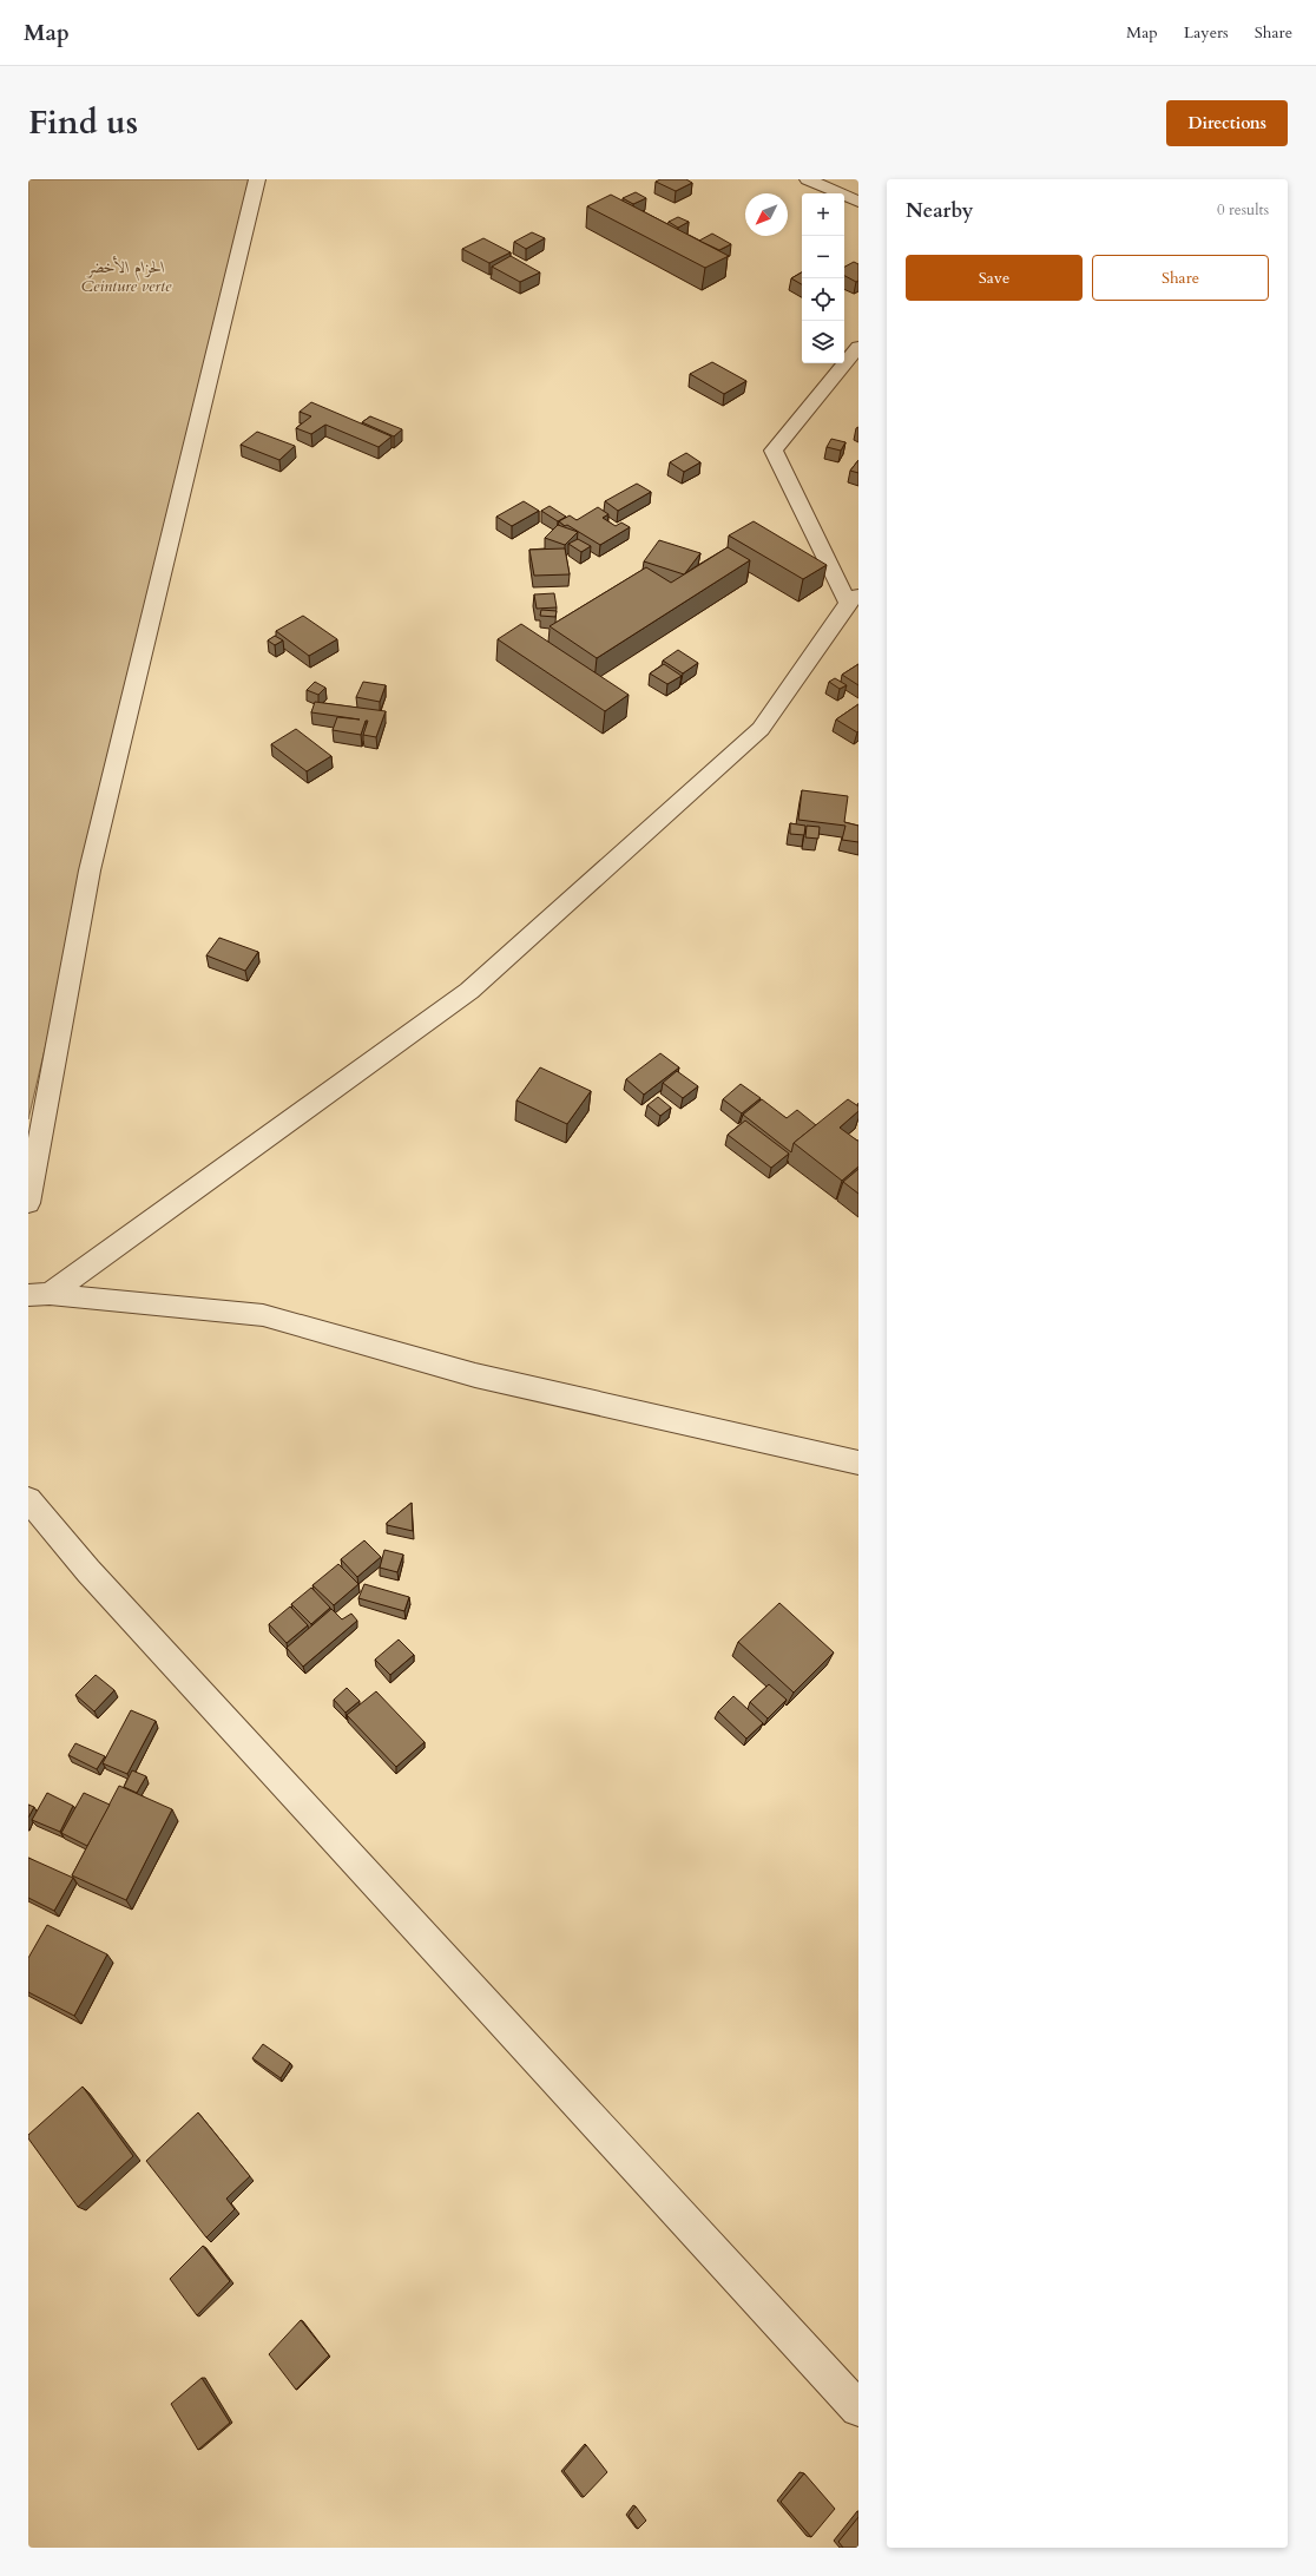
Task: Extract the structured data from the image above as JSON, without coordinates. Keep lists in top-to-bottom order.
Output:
{
  "parks": ["الحزام الأخضر Ceinture verte"],
  "north": "bottom left",
  "page": {
    "header": "Map",
    "nav": ["Map", "Layers", "Share"],
    "title": "Find us",
    "buttons": [
      "Directions",
      ["Save", "Share"]
    ],
    "heading": ["Nearby", "0 results"],
    "map_buttons": ["+", "−"]
  }
}
